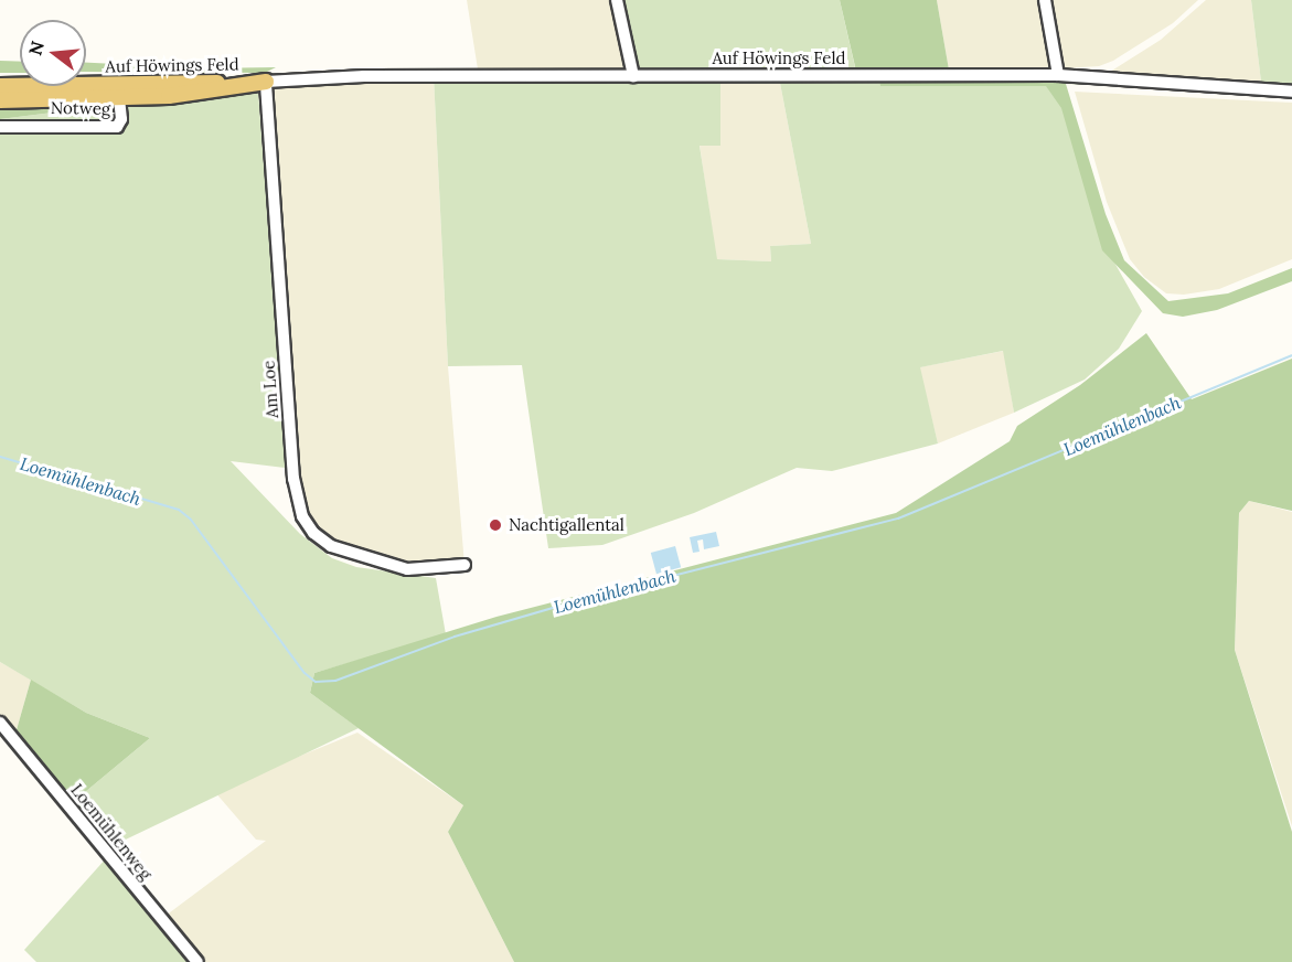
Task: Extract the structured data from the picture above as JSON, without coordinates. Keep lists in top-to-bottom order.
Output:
{
  "streets": {
    "main road": ["Auf Höwings Feld"],
    "street": ["Notweg", "Am Loe", "Loemühlenweg"]
  },
  "crossings": [
    ["Auf Höwings Feld", "Notweg"],
    ["Auf Höwings Feld", "Am Loe"]
  ],
  "water": ["Loemühlenbach"],
  "places": ["Nachtigallental"],
  "north": "left"
}
